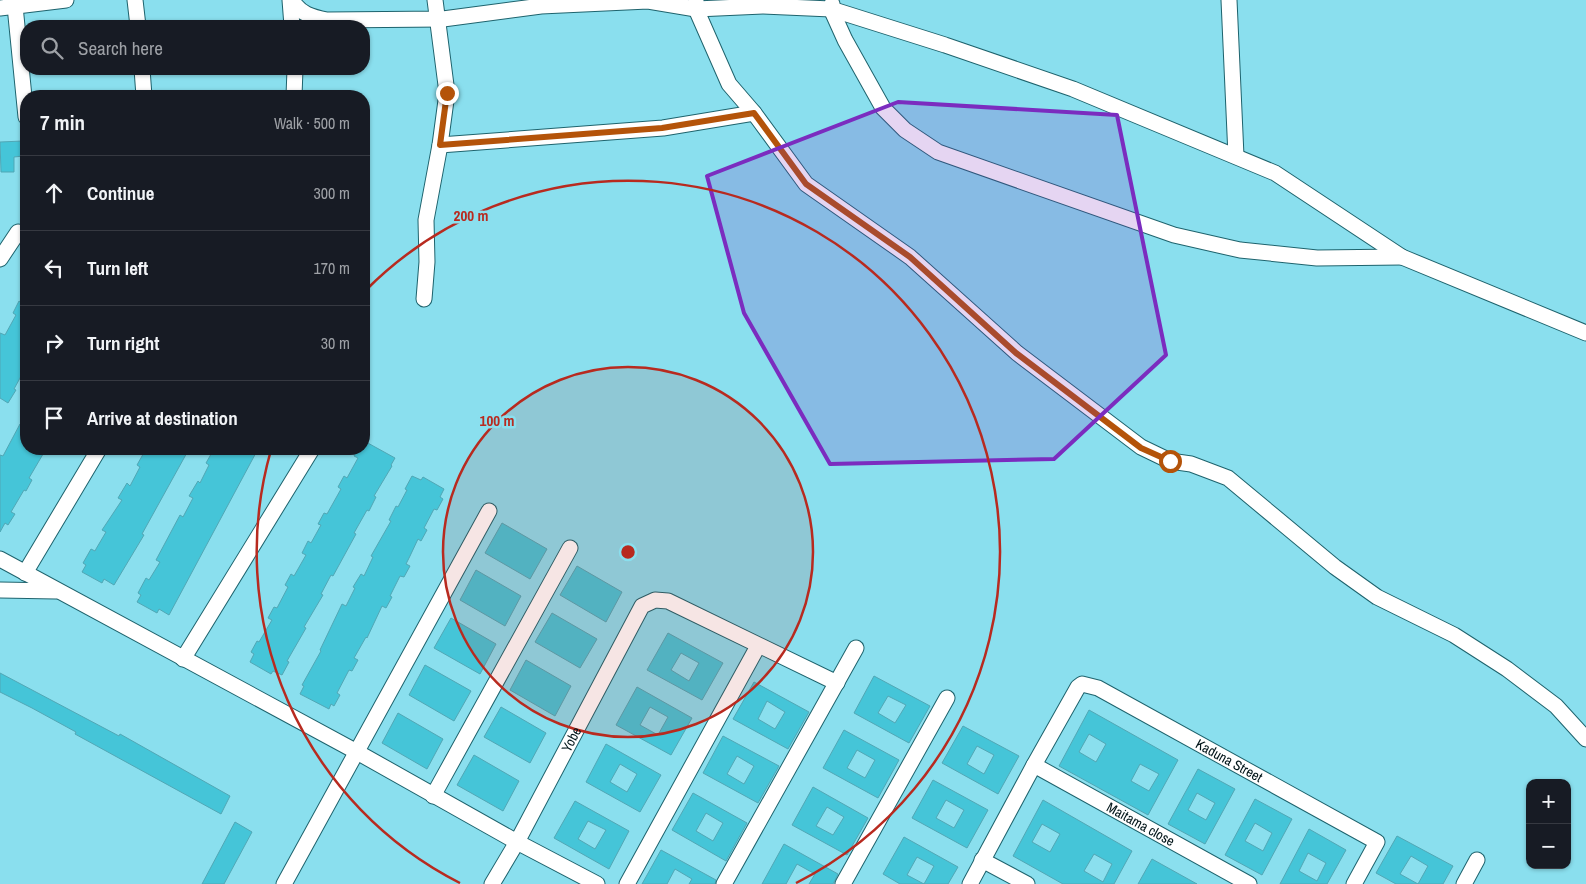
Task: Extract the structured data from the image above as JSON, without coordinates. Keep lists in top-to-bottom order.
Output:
{
  "streets": {
    "street": ["Yobe", "Kaduna Street", "Maitama close"]
  },
  "crossings": [
    ["Kaduna Street", "Maitama close"]
  ],
  "page": {
    "search": "Search here",
    "heading": ["7 min", "Walk · 500 m"],
    "list": [
      ["Continue", "300 m"],
      ["Turn left", "170 m"],
      ["Turn right", "30 m"],
      "Arrive at destination"
    ],
    "map_buttons": ["+", "−"]
  },
  "rings": ["200 m", "100 m"]
}
